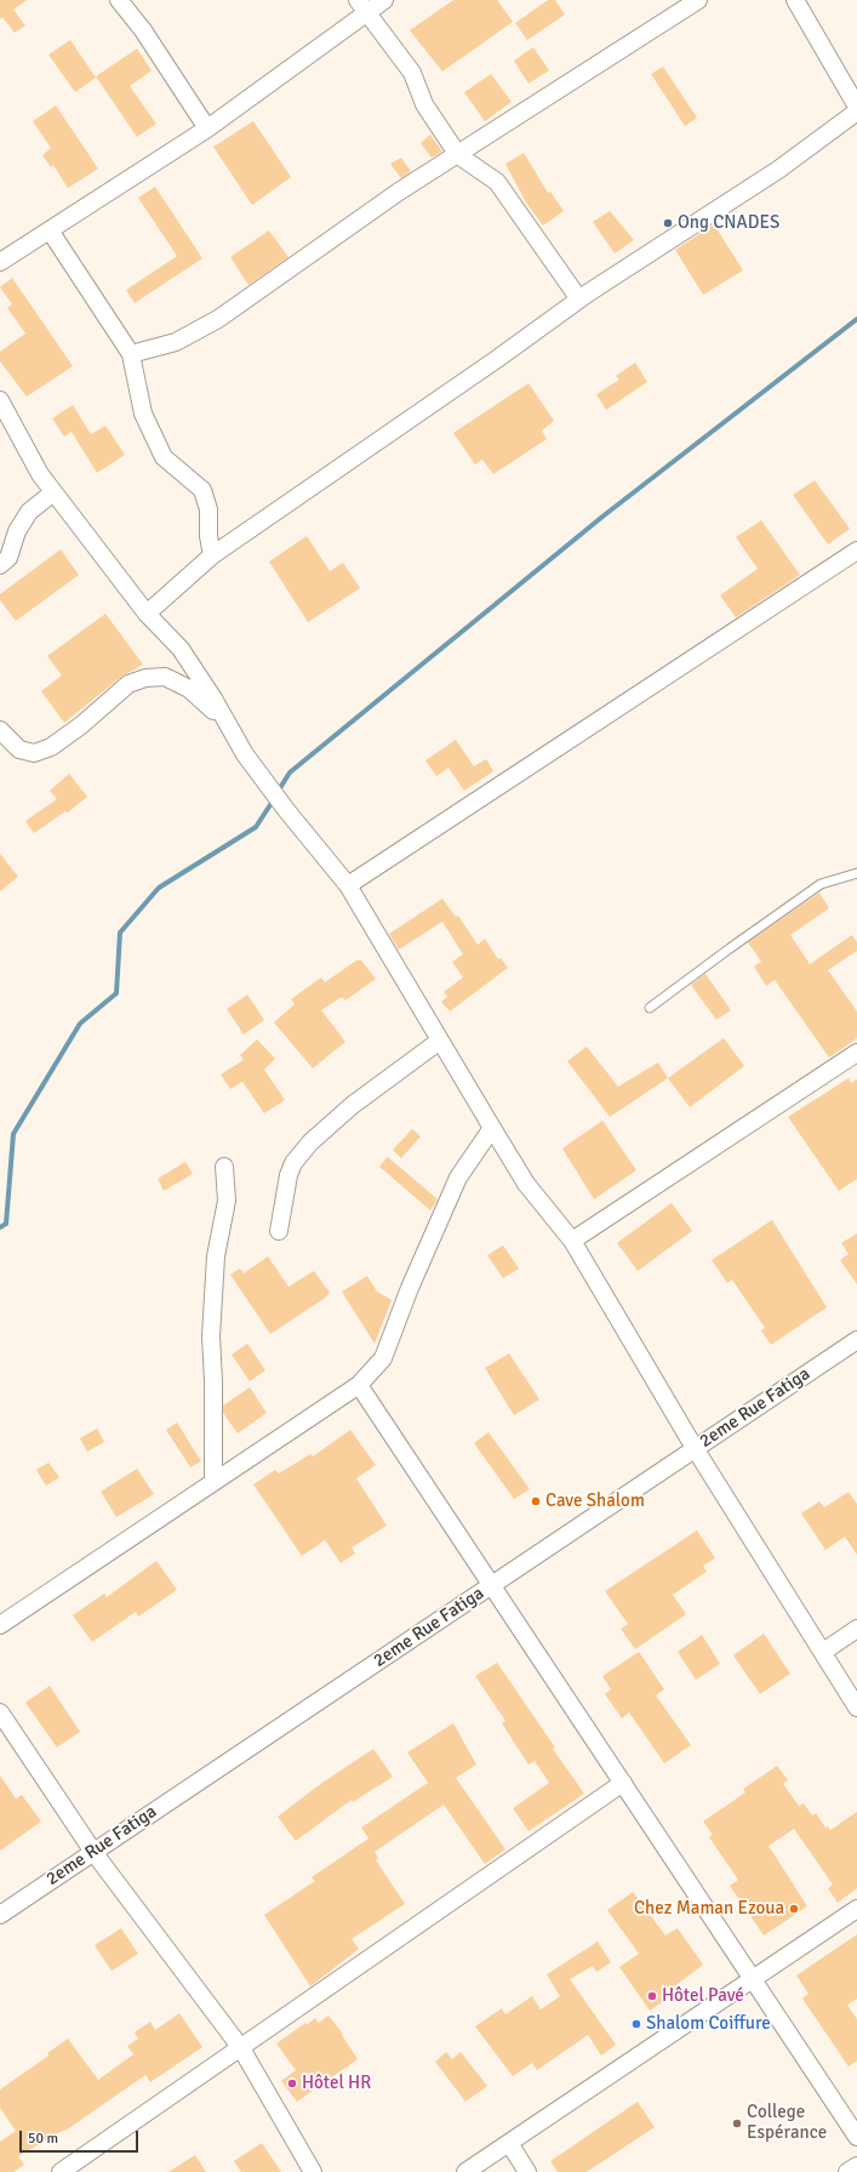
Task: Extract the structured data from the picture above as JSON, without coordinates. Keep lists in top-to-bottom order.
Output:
{
  "streets": {
    "street": ["2eme Rue Fatiga"]
  },
  "places": [
    "Ong CNADES",
    "Cave Shalom",
    "Chez Maman Ezoua",
    "Hôtel Pavé",
    "Shalom Coiffure",
    "Hôtel HR",
    "College Espérance"
  ],
  "scale_bar": "50 m"
}
